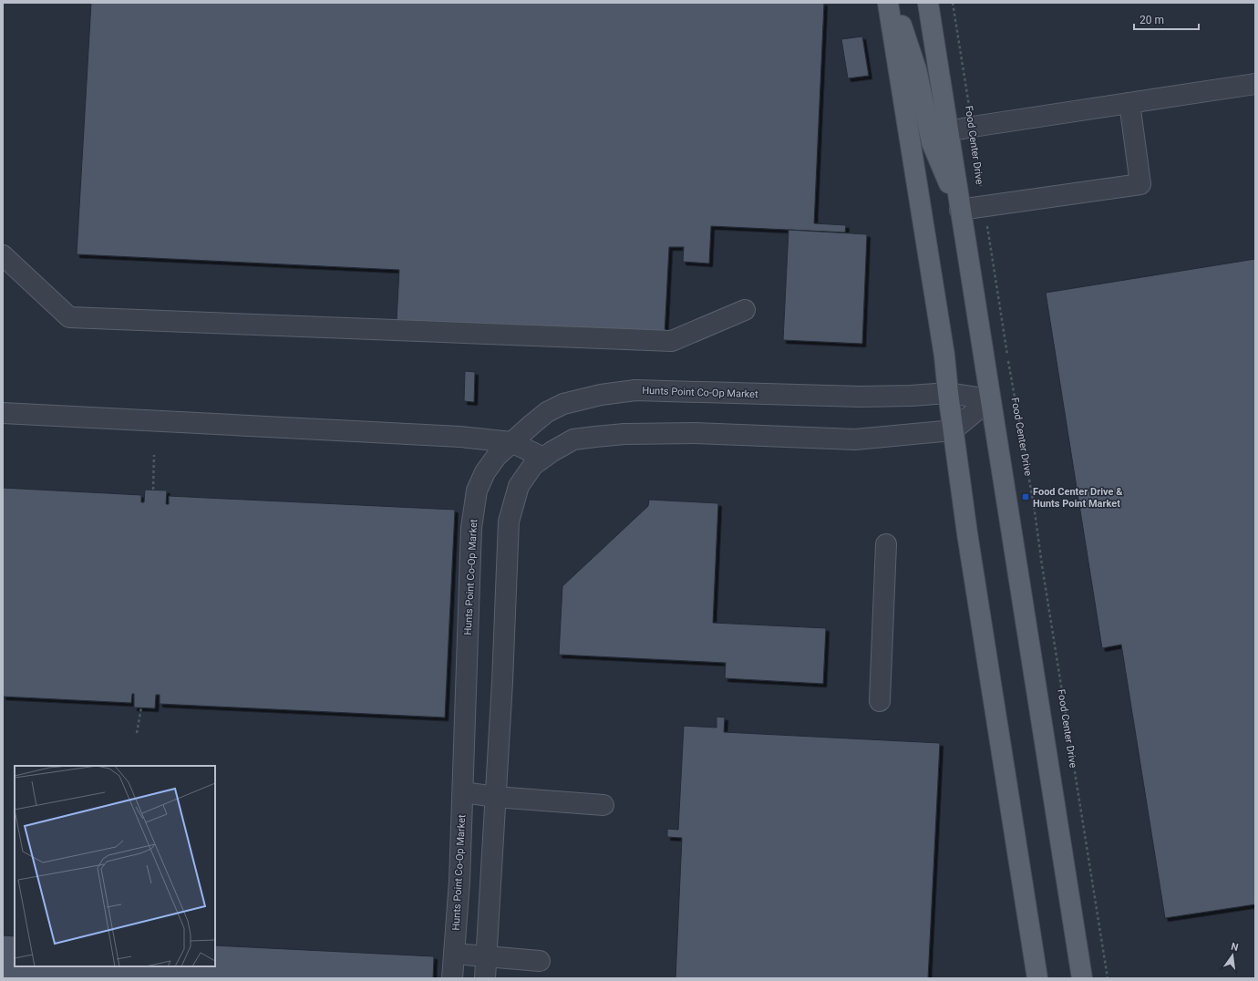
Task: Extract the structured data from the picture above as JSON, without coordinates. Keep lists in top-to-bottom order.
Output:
{
  "streets": {
    "street": ["Hunts Point Co-Op Market"],
    "path": ["Food Center Drive"]
  },
  "places": {
    "transit": ["Food Center Drive & Hunts Point Market"]
  },
  "scale_bar": "20 m",
  "north": "top"
}
